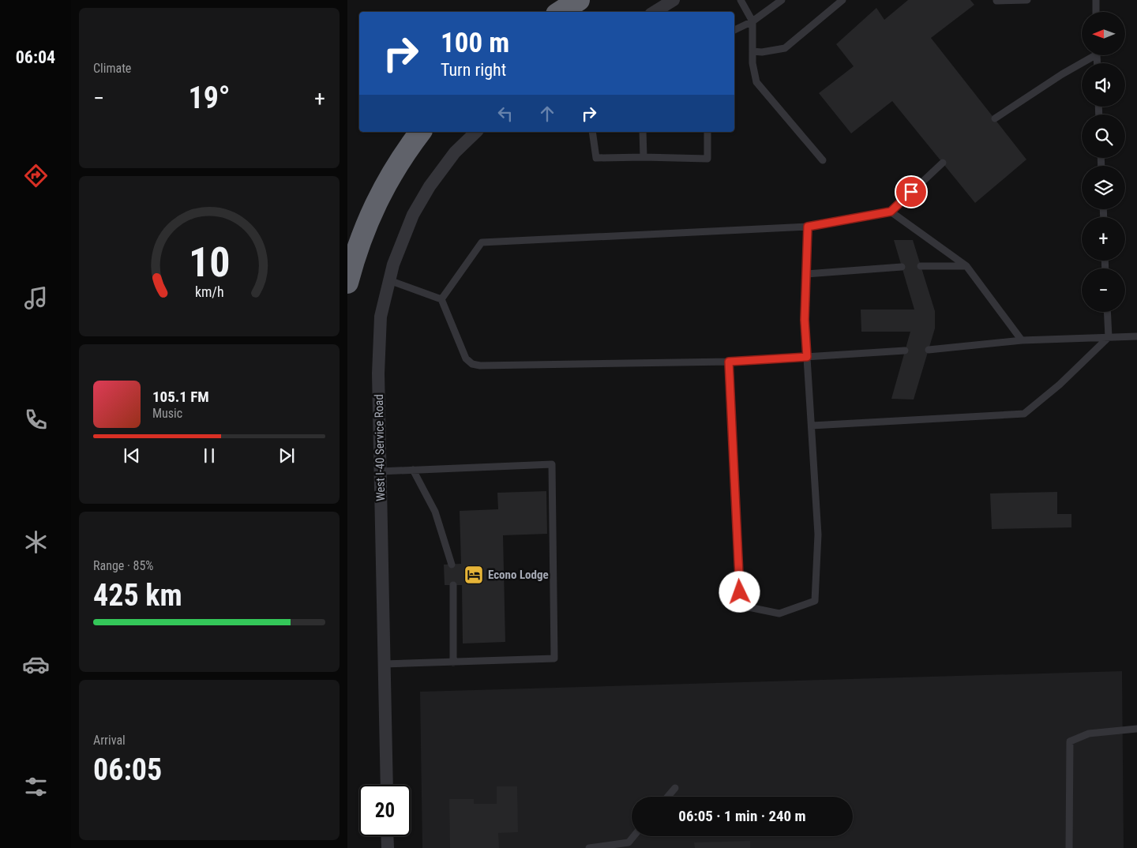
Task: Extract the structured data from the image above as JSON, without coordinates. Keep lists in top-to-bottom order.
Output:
{
  "streets": {
    "street": ["West I-40 Service Road"]
  },
  "places": {
    "hotel": ["Econo Lodge"]
  },
  "north": "left",
  "page": {
    "tabs": "06:04",
    "tile": [
      "Climate",
      ["Range · 85%", "425 km"],
      ["Arrival", "06:05"]
    ],
    "map_buttons": ["+", "−"],
    "turn": ["100 m", "Turn right"],
    "heat": ["−", "19°", "+"],
    "song": ["105.1 FM", "Music"],
    "limit": "20",
    "trip": "06:05 · 1 min · 240 m",
    "gauge": ["10", "km/h"]
  }
}
